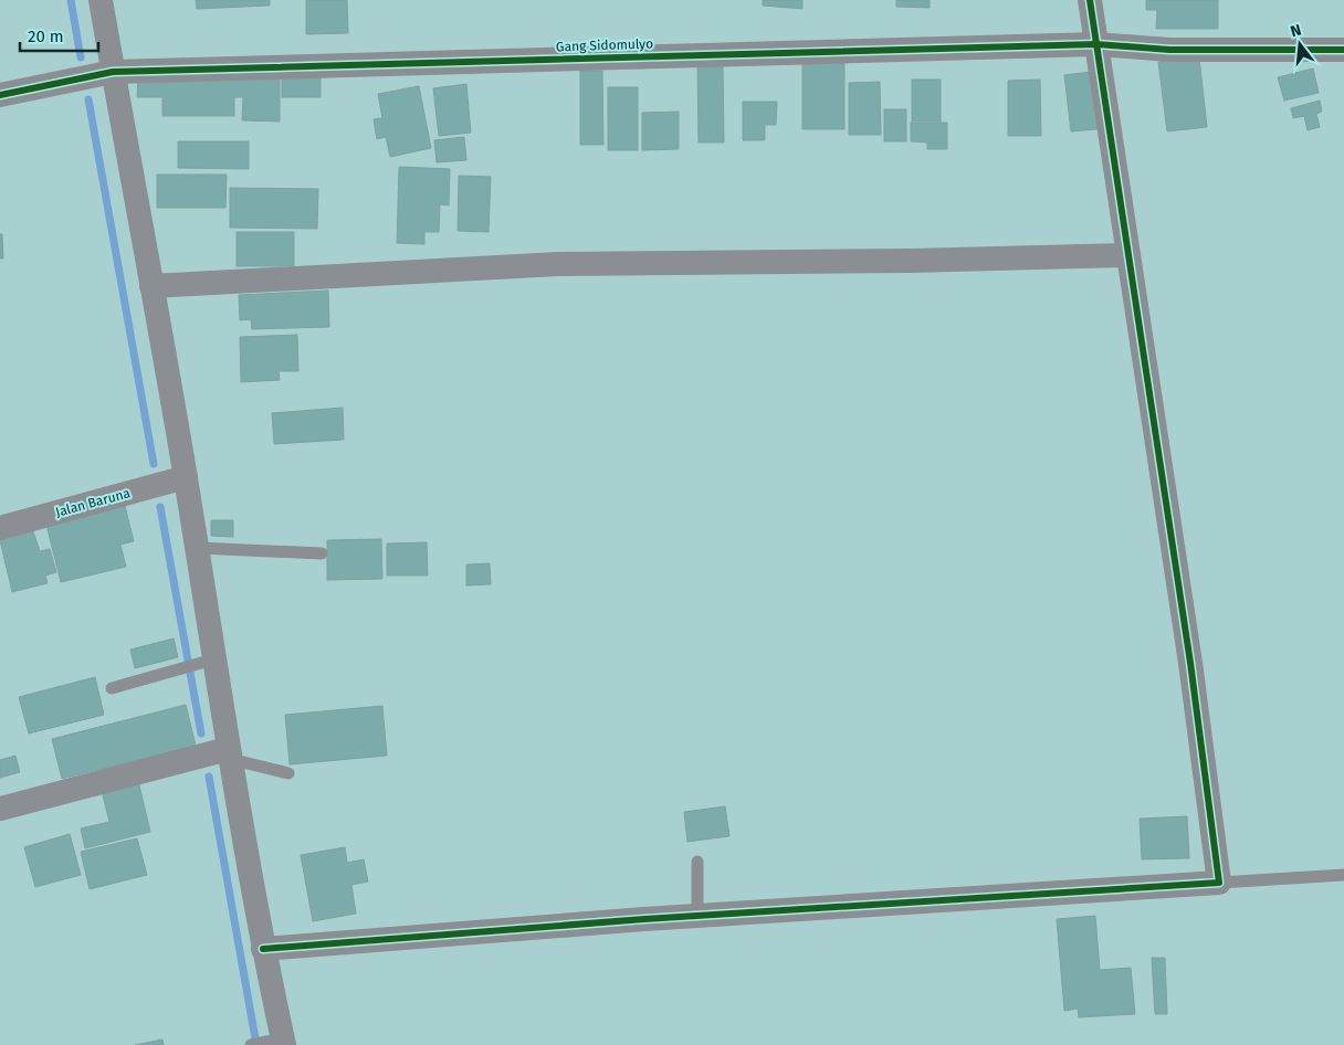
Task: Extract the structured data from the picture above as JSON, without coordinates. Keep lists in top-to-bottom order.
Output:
{
  "streets": {
    "street": ["Gang Sidomulyo", "Jalan Baruna"]
  },
  "scale_bar": "20 m",
  "north": "top"
}
